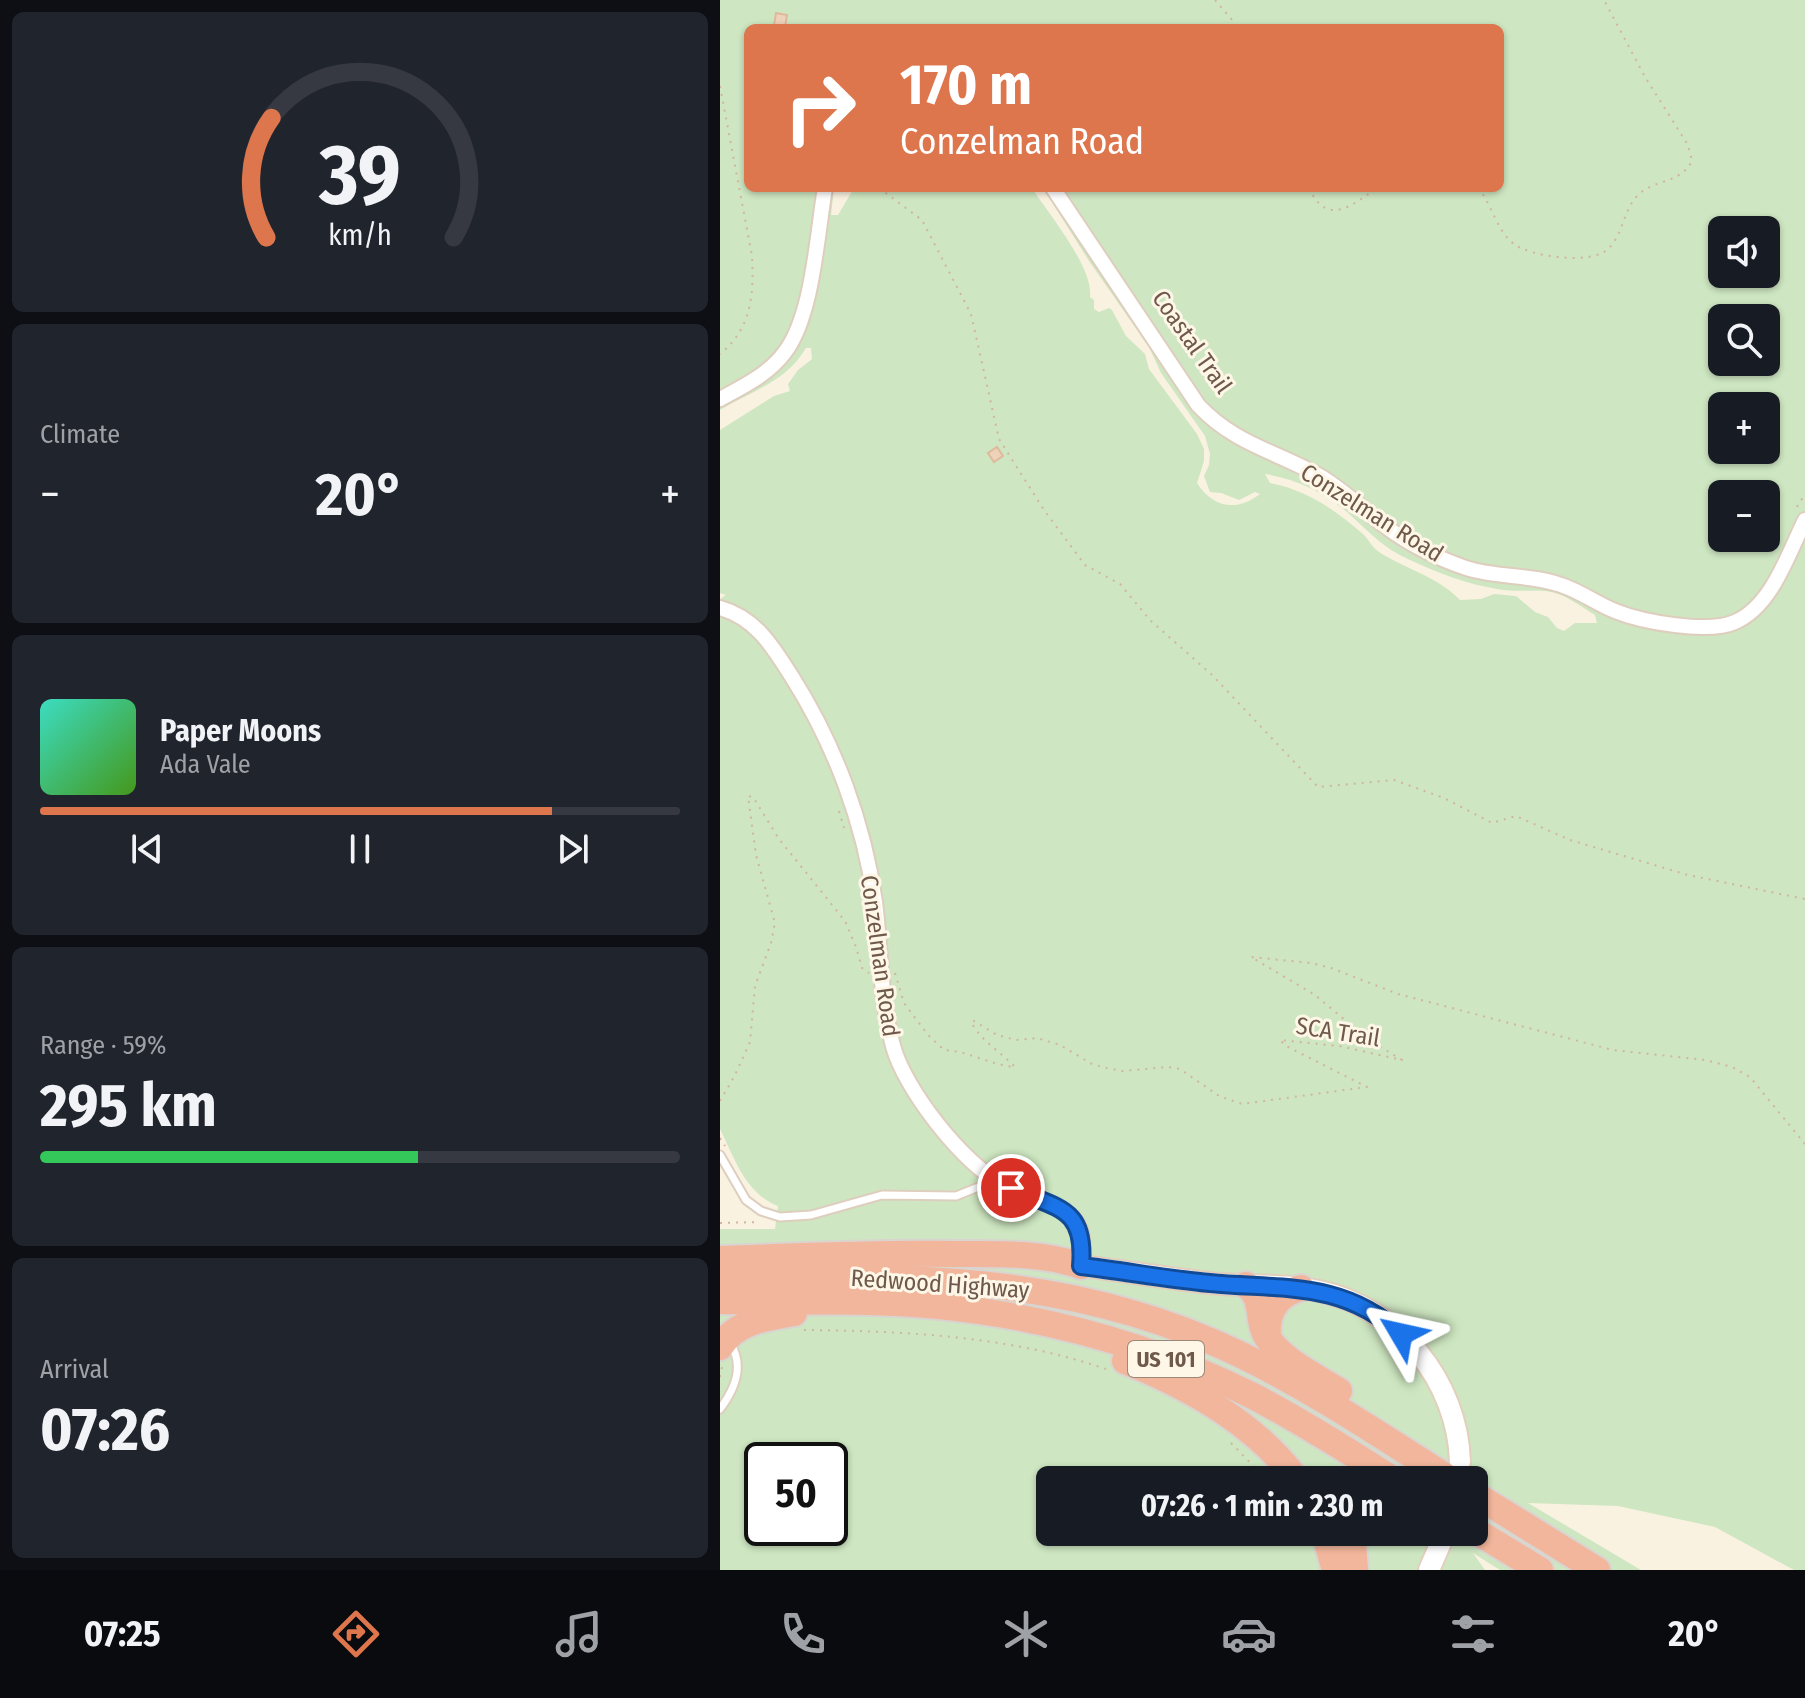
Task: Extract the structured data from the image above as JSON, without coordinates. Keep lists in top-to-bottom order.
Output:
{
  "streets": {
    "highway": ["Redwood Highway", "US 101"],
    "street": ["Conzelman Road"],
    "path": ["SCA Trail"]
  },
  "crossings": [
    ["Conzelman Road", "SCA Trail"]
  ],
  "page": {
    "turn": ["170 m", "Conzelman Road"],
    "map_buttons": ["+", "−"],
    "tile": [
      "Climate",
      ["Range · 59%", "295 km"],
      ["Arrival", "07:26"]
    ],
    "heat": ["−", "20°", "+"],
    "song": ["Paper Moons", "Ada Vale"],
    "limit": "50",
    "trip": "07:26 · 1 min · 230 m",
    "tabs": ["07:25", "20°"],
    "gauge": ["39", "km/h"]
  }
}
